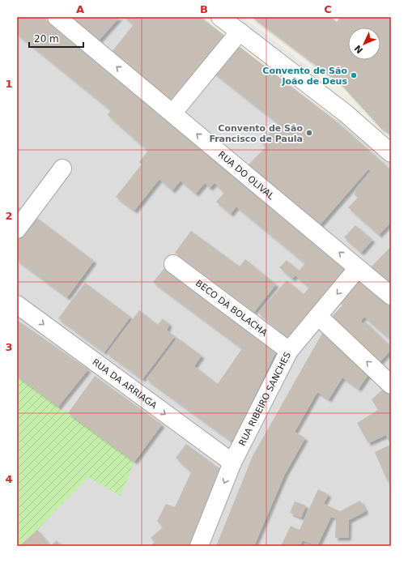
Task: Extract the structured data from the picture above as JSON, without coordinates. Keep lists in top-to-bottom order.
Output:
{
  "streets": {
    "street": [
      "RUA DO OLIVAL",
      "BECO DA BOLACHA",
      "RUA DA ARRIAGA",
      "RUA RIBEIRO SANCHES"
    ]
  },
  "crossings": [
    ["RUA DO OLIVAL", "RUA RIBEIRO SANCHES"],
    ["BECO DA BOLACHA", "RUA RIBEIRO SANCHES"],
    ["RUA DA ARRIAGA", "RUA RIBEIRO SANCHES"]
  ],
  "one_way": ["RUA DA ARRIAGA", "RUA RIBEIRO SANCHES"],
  "places": ["Convento de São João de Deus", "Convento de São Francisco de Paula"],
  "scale_bar": "20 m",
  "north": "bottom left",
  "grid": {
    "columns": ["A", "B", "C"],
    "rows": [
      "1",
      "2",
      "3",
      "4"
    ]
  }
}
